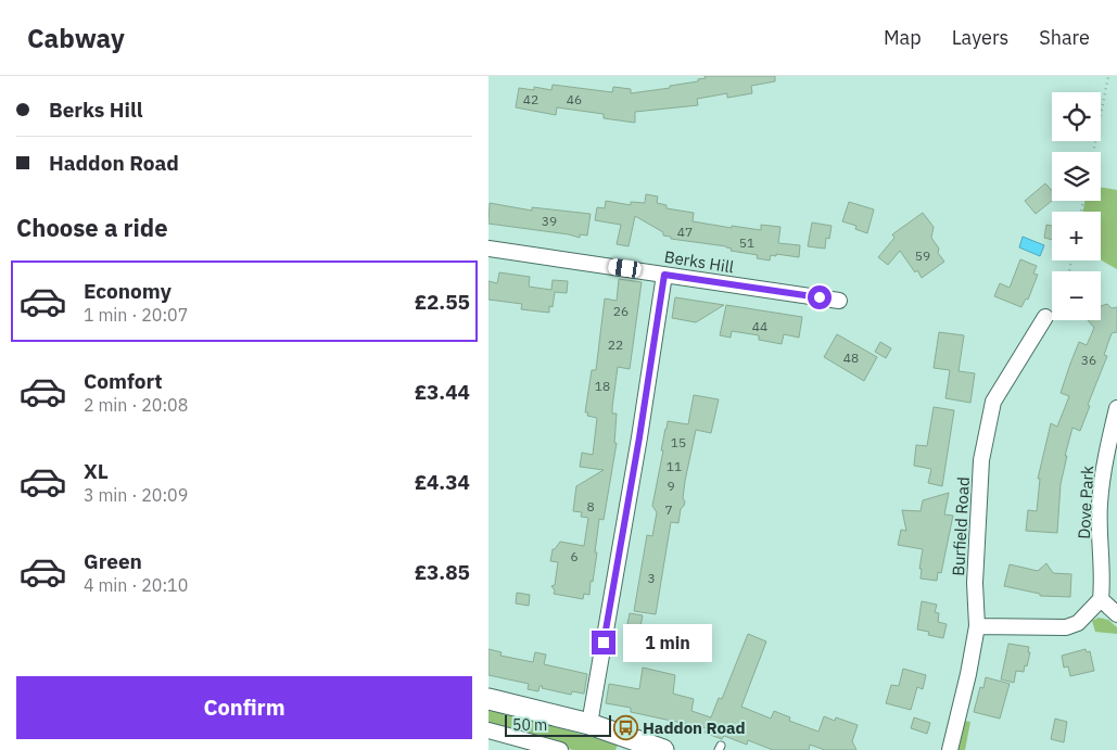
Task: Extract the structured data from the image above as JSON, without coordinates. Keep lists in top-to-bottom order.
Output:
{
  "streets": {
    "street": ["Berks Hill", "Dove Park", "Burfield Road"]
  },
  "places": {
    "bus stop": ["Haddon Road"]
  },
  "house_numbers": [
    "42",
    "46",
    "39",
    "47",
    "51",
    "59",
    "26",
    "44",
    "22",
    "48",
    "36",
    "18",
    "15",
    "11",
    "9",
    "8",
    "7",
    "6",
    "3"
  ],
  "scale_bar": "50 m",
  "page": {
    "header": "Cabway",
    "nav": ["Map", "Layers", "Share"],
    "banner": ["Berks Hill", "Haddon Road"],
    "map_buttons": ["+", "−"],
    "heading": "Choose a ride",
    "list": [
      {
        "name": "Economy",
        "note": "1 min · 20:07",
        "value": "£2.55"
      },
      {
        "name": "Comfort",
        "note": "2 min · 20:08",
        "value": "£3.44"
      },
      {
        "name": "XL",
        "note": "3 min · 20:09",
        "value": "£4.34"
      },
      {
        "name": "Green",
        "note": "4 min · 20:10",
        "value": "£3.85"
      }
    ],
    "bubble": "1 min",
    "buttons": "Confirm",
    "scale": "50 m"
  }
}
